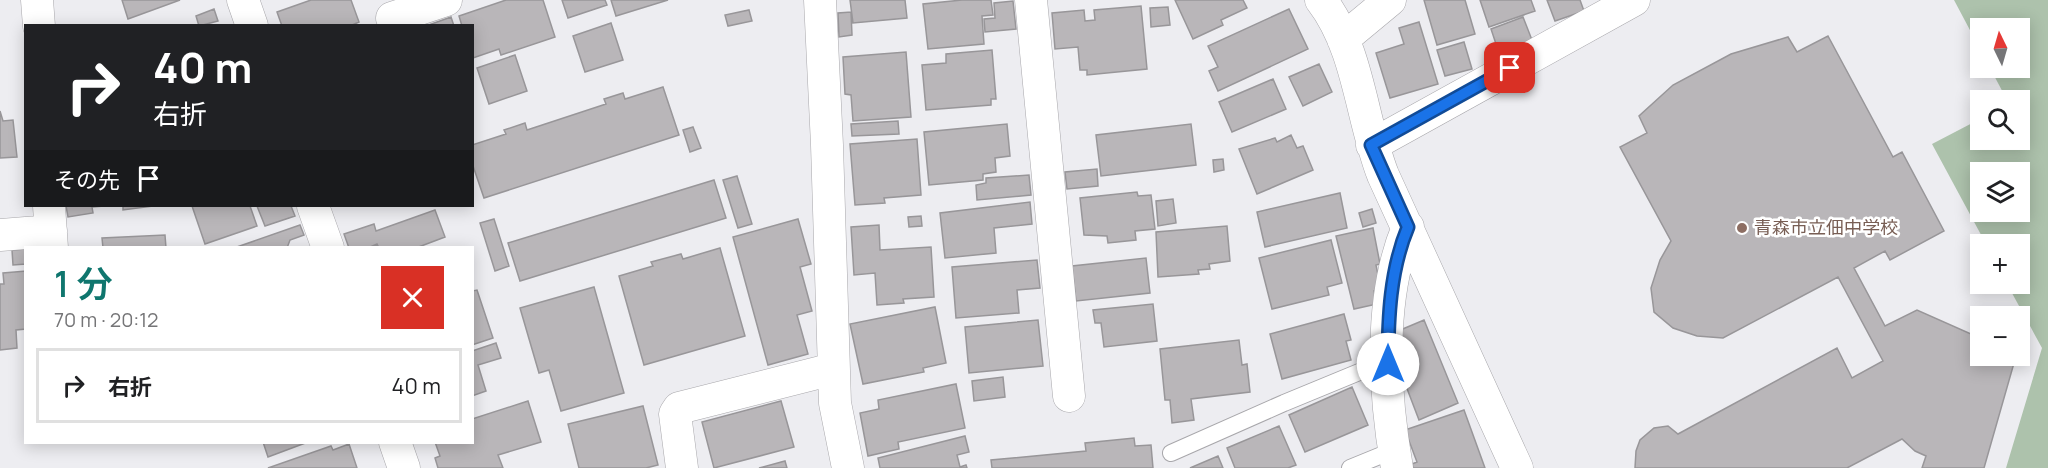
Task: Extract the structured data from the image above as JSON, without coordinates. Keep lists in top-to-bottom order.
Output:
{
  "places": ["青森市立佃中学校"],
  "north": "top",
  "page": {
    "map_buttons": ["+", "−"],
    "turn": ["40 m", "右折"],
    "then": "その先",
    "heading": ["1 分", "70 m · 20:12"],
    "list": [
      {
        "name": "右折",
        "value": "40 m"
      }
    ]
  }
}
